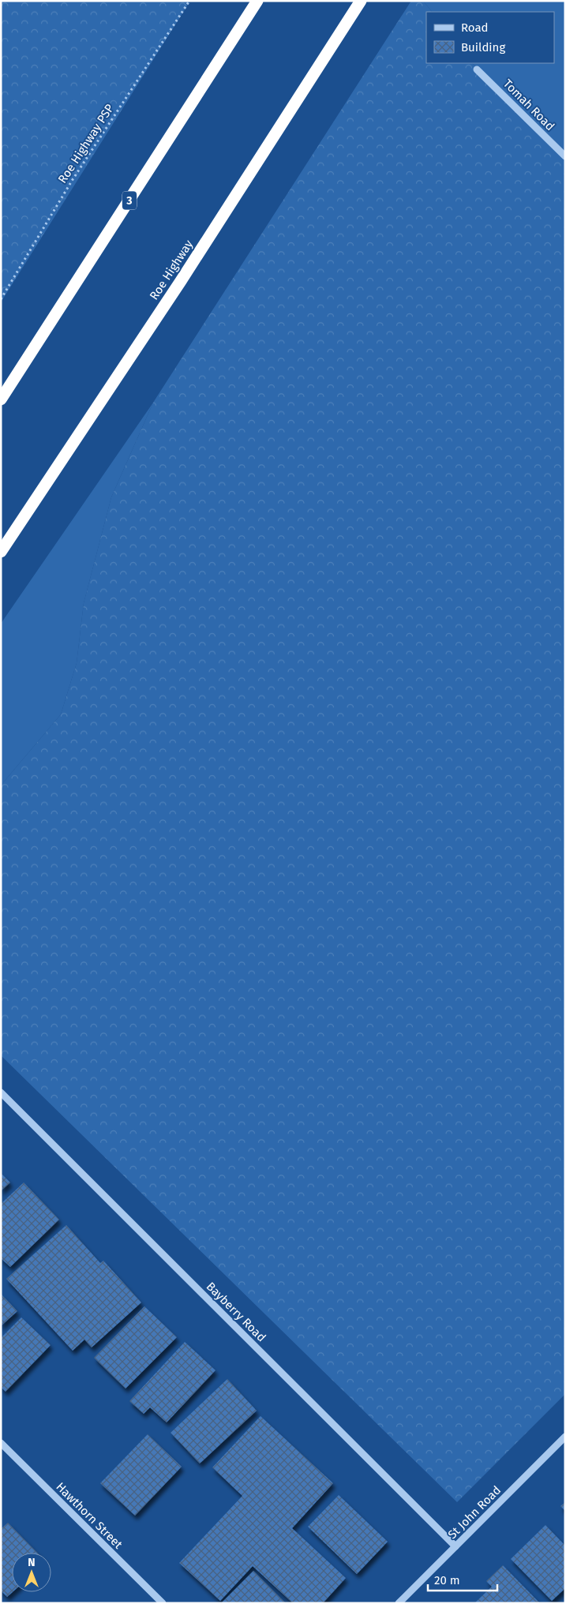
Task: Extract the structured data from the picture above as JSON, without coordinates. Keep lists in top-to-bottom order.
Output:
{
  "streets": {
    "highway": ["3", "Roe Highway"],
    "street": [
      "Tomah Road",
      "Bayberry Road",
      "St John Road",
      "Hawthorn Street"
    ],
    "path": ["Roe Highway PSP"]
  },
  "crossings": [
    ["Bayberry Road", "St John Road"]
  ],
  "legend": ["Road", "Building"],
  "scale_bar": "20 m",
  "north": "top"
}
